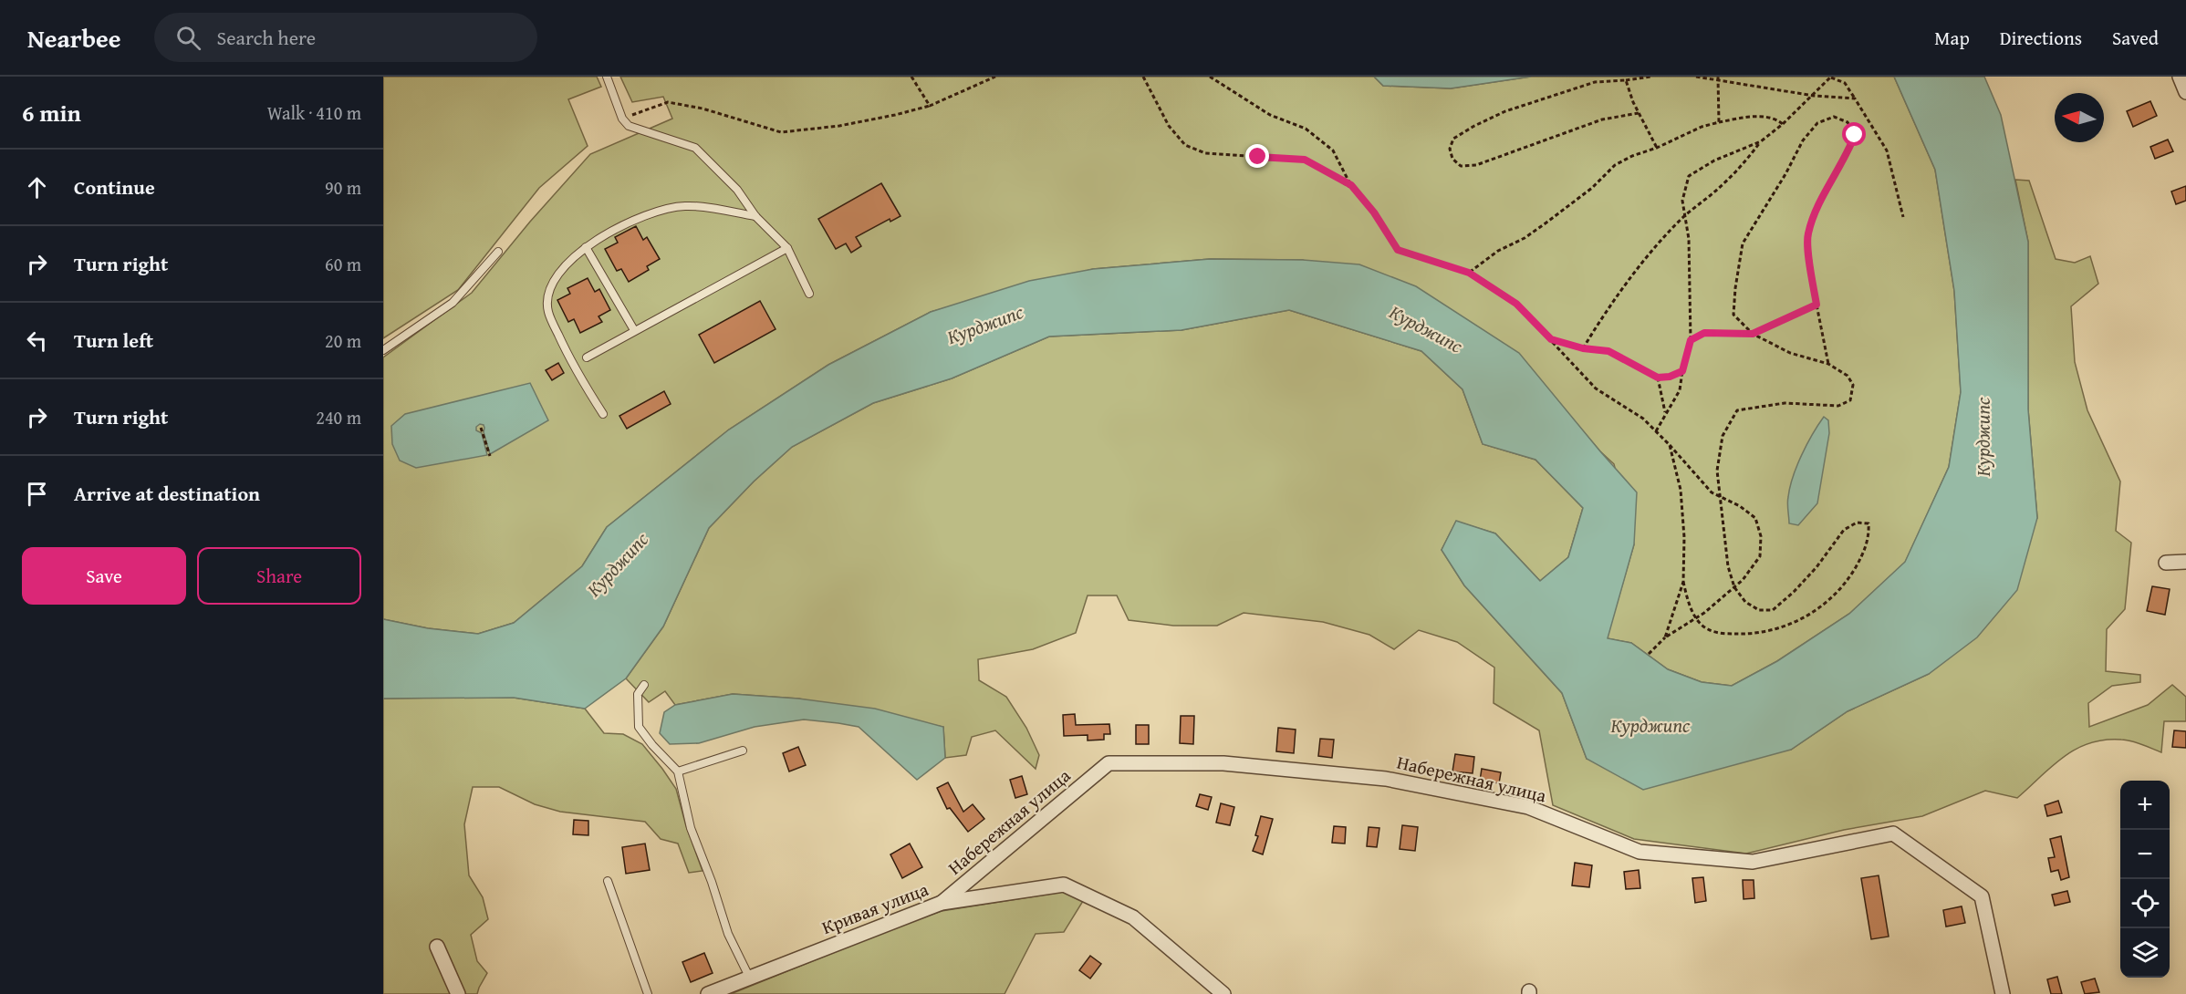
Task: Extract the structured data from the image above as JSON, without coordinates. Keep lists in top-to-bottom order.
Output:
{
  "streets": {
    "street": ["Набережная улица", "Кривая улица"]
  },
  "crossings": [
    ["Набережная улица", "Кривая улица"]
  ],
  "water": ["Курджипс"],
  "north": "left",
  "page": {
    "header": "Nearbee",
    "search": "Search here",
    "nav": ["Map", "Directions", "Saved"],
    "heading": ["6 min", "Walk · 410 m"],
    "list": [
      ["Continue", "90 m"],
      ["Turn right", "60 m"],
      ["Turn left", "20 m"],
      ["Turn right", "240 m"],
      "Arrive at destination"
    ],
    "buttons": ["Save", "Share"],
    "map_buttons": ["+", "−"]
  }
}
